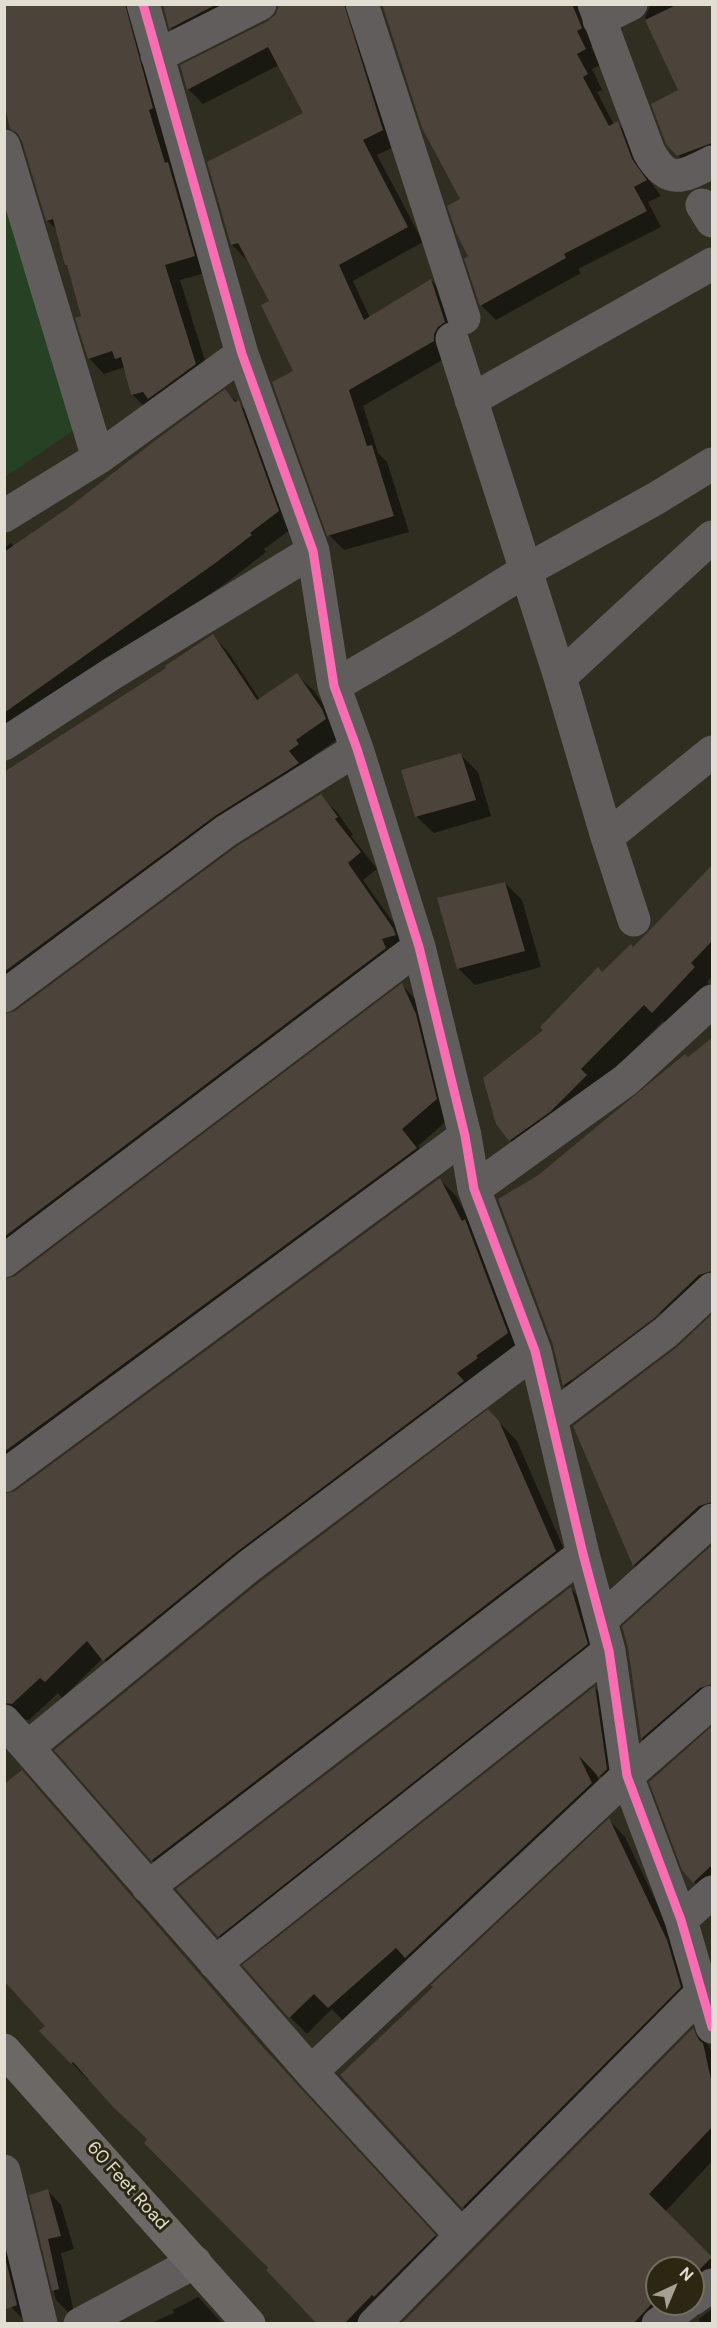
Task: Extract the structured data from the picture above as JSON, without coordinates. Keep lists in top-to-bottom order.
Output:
{
  "streets": {
    "main road": ["60 Feet Road"]
  },
  "north": "top right"
}
